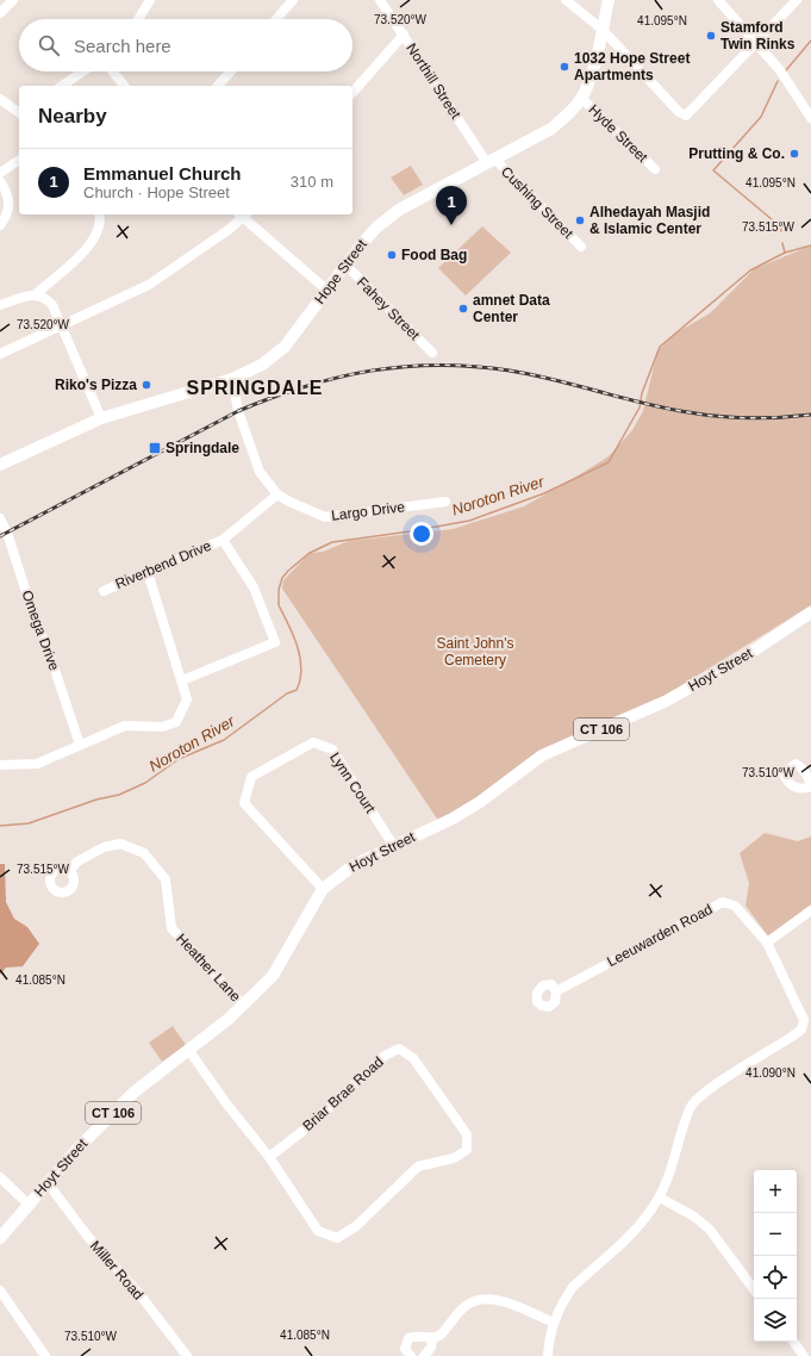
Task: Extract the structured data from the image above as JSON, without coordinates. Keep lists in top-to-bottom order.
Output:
{
  "streets": {
    "main road": ["Hope Street", "Hoyt Street", "CT 106"],
    "street": [
      "Northill Street",
      "Hyde Street",
      "Cushing Street",
      "Fahey Street",
      "Largo Drive",
      "Riverbend Drive",
      "Omega Drive",
      "Lynn Court",
      "Leeuwarden Road",
      "Heather Lane",
      "Briar Brae Road",
      "Miller Road"
    ]
  },
  "crossings": [
    ["Northill Street", "Cushing Street"],
    ["Northill Street", "Hope Street"],
    ["Hyde Street", "Hope Street"],
    ["Cushing Street", "Hope Street"],
    ["Hope Street", "Fahey Street"],
    ["Hope Street", "Largo Drive"],
    ["Largo Drive", "Riverbend Drive"],
    ["Hoyt Street", "Lynn Court"],
    ["Hoyt Street", "Heather Lane"],
    ["Hoyt Street", "Briar Brae Road"],
    ["Hoyt Street", "Miller Road"]
  ],
  "districts": ["SPRINGDALE"],
  "water": ["Noroton River"],
  "parks": ["Saint John's Cemetery"],
  "places": {
    "other": [
      "Stamford Twin Rinks",
      "1032 Hope Street Apartments",
      "Prutting & Co.",
      "Alhedayah Masjid & Islamic Center",
      "Food Bag",
      "amnet Data Center",
      "Riko's Pizza"
    ],
    "transit": ["Springdale"]
  },
  "page": {
    "search": "Search here",
    "heading": "Nearby",
    "list": [
      {
        "mark": "1",
        "name": "Emmanuel Church",
        "note": "Church · Hope Street",
        "value": "310 m"
      }
    ],
    "pins": "1",
    "map_buttons": ["+", "−"]
  },
  "coordinates": [
    "73.520°W",
    "41.095°N",
    "73.515°W",
    "73.510°W",
    "41.085°N",
    "41.090°N"
  ]
}
